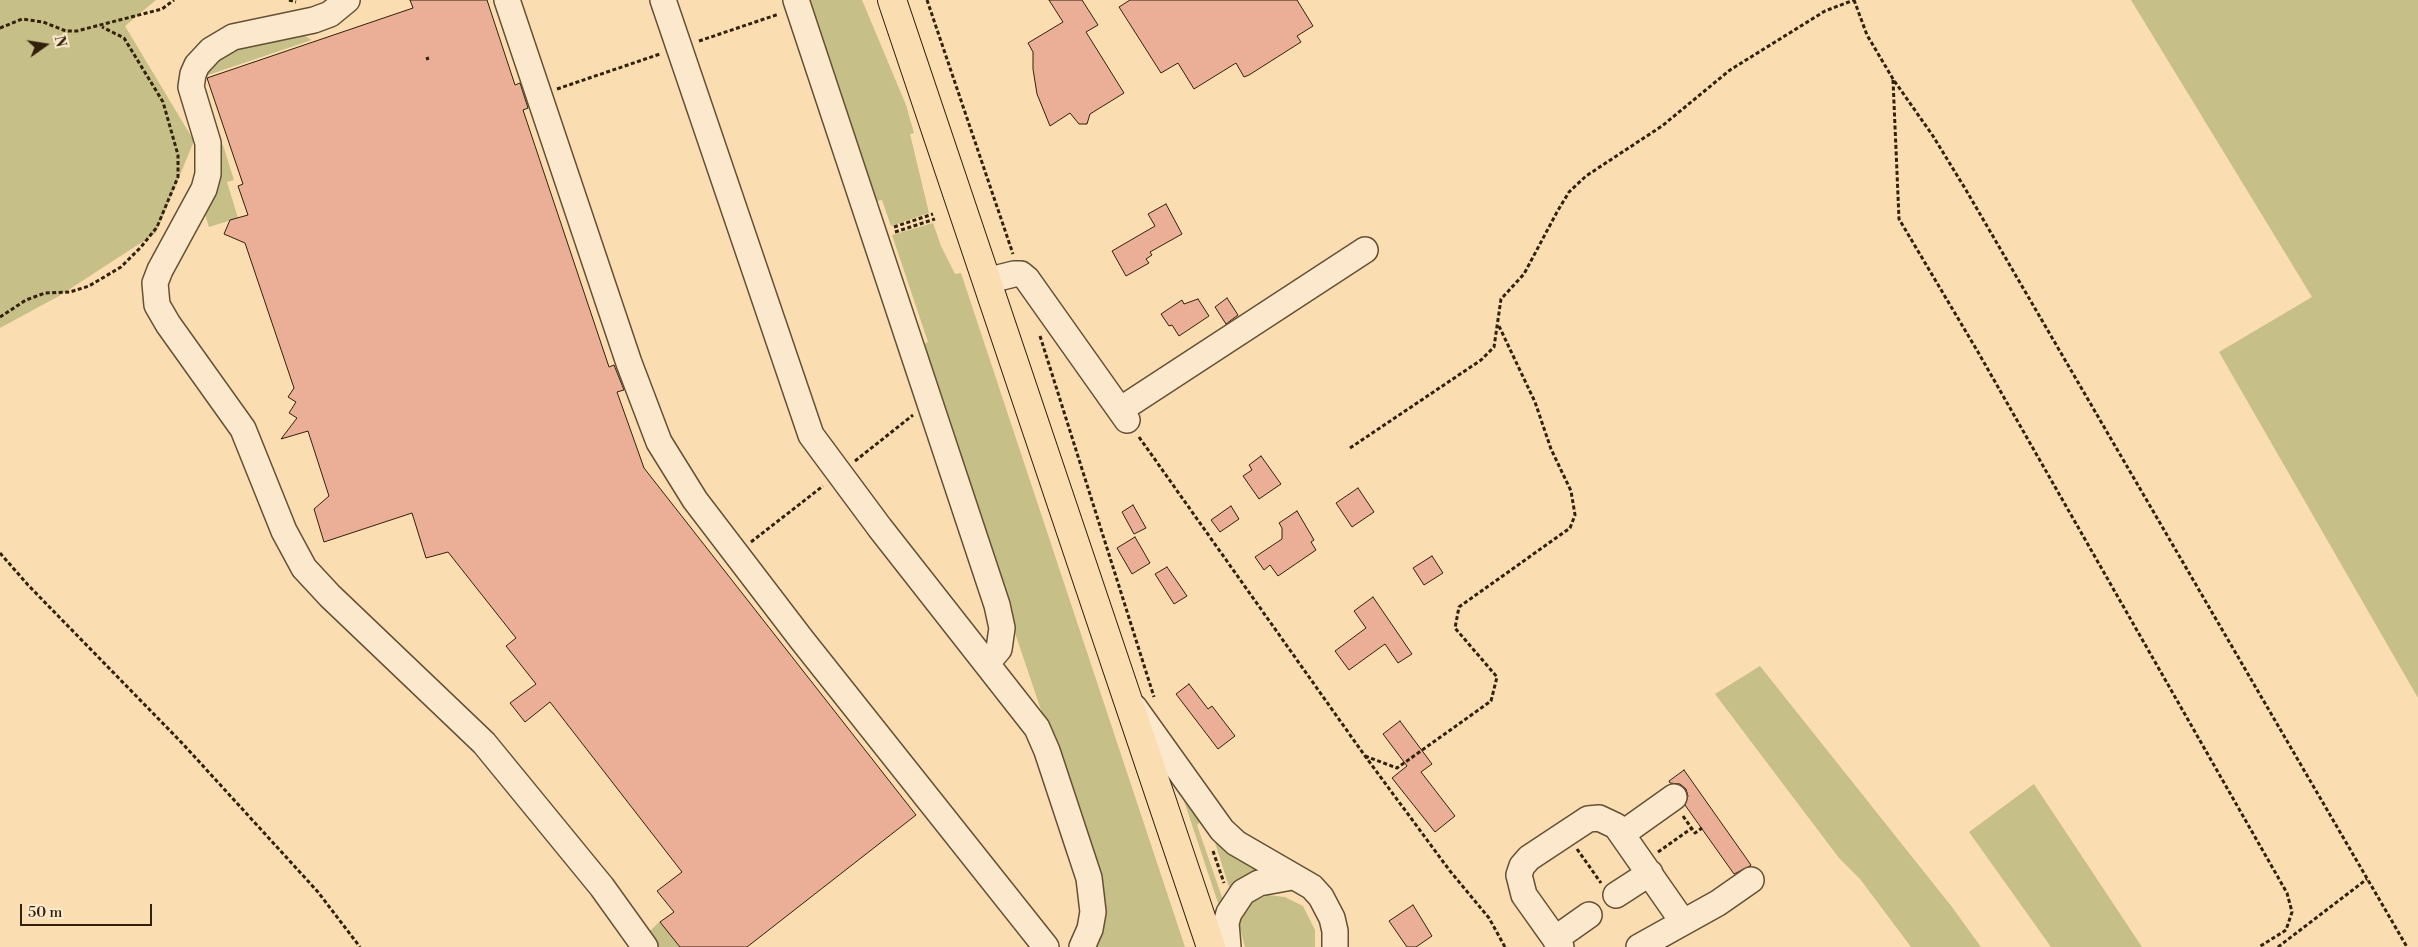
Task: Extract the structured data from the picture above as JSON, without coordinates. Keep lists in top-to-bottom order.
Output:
{
  "scale_bar": "50 m",
  "north": "right"
}
